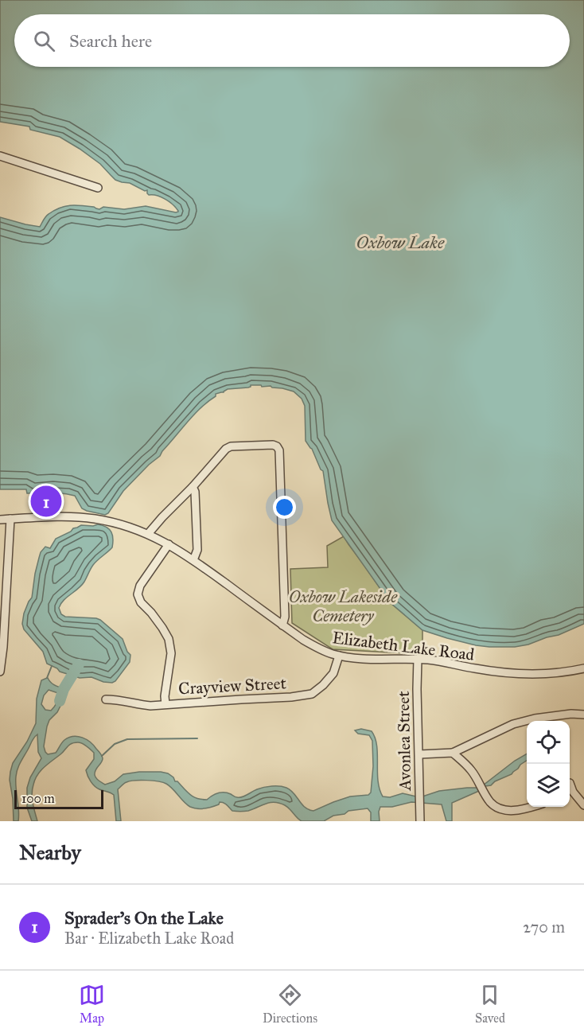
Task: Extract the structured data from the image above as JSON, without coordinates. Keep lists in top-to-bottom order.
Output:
{
  "streets": {
    "street": ["Elizabeth Lake Road", "Crayview Street", "Avonlea Street"]
  },
  "crossings": [
    ["Elizabeth Lake Road", "Crayview Street"],
    ["Elizabeth Lake Road", "Avonlea Street"]
  ],
  "water": ["Oxbow Lake"],
  "parks": ["Oxbow Lakeside Cemetery"],
  "scale_bar": "100 m",
  "page": {
    "search": "Search here",
    "pins": "1",
    "scale": "100 m",
    "heading": "Nearby",
    "list": [
      {
        "mark": "1",
        "name": "Sprader's On the Lake",
        "note": "Bar · Elizabeth Lake Road",
        "value": "270 m"
      }
    ],
    "nav": ["Map", "Directions", "Saved"]
  }
}
